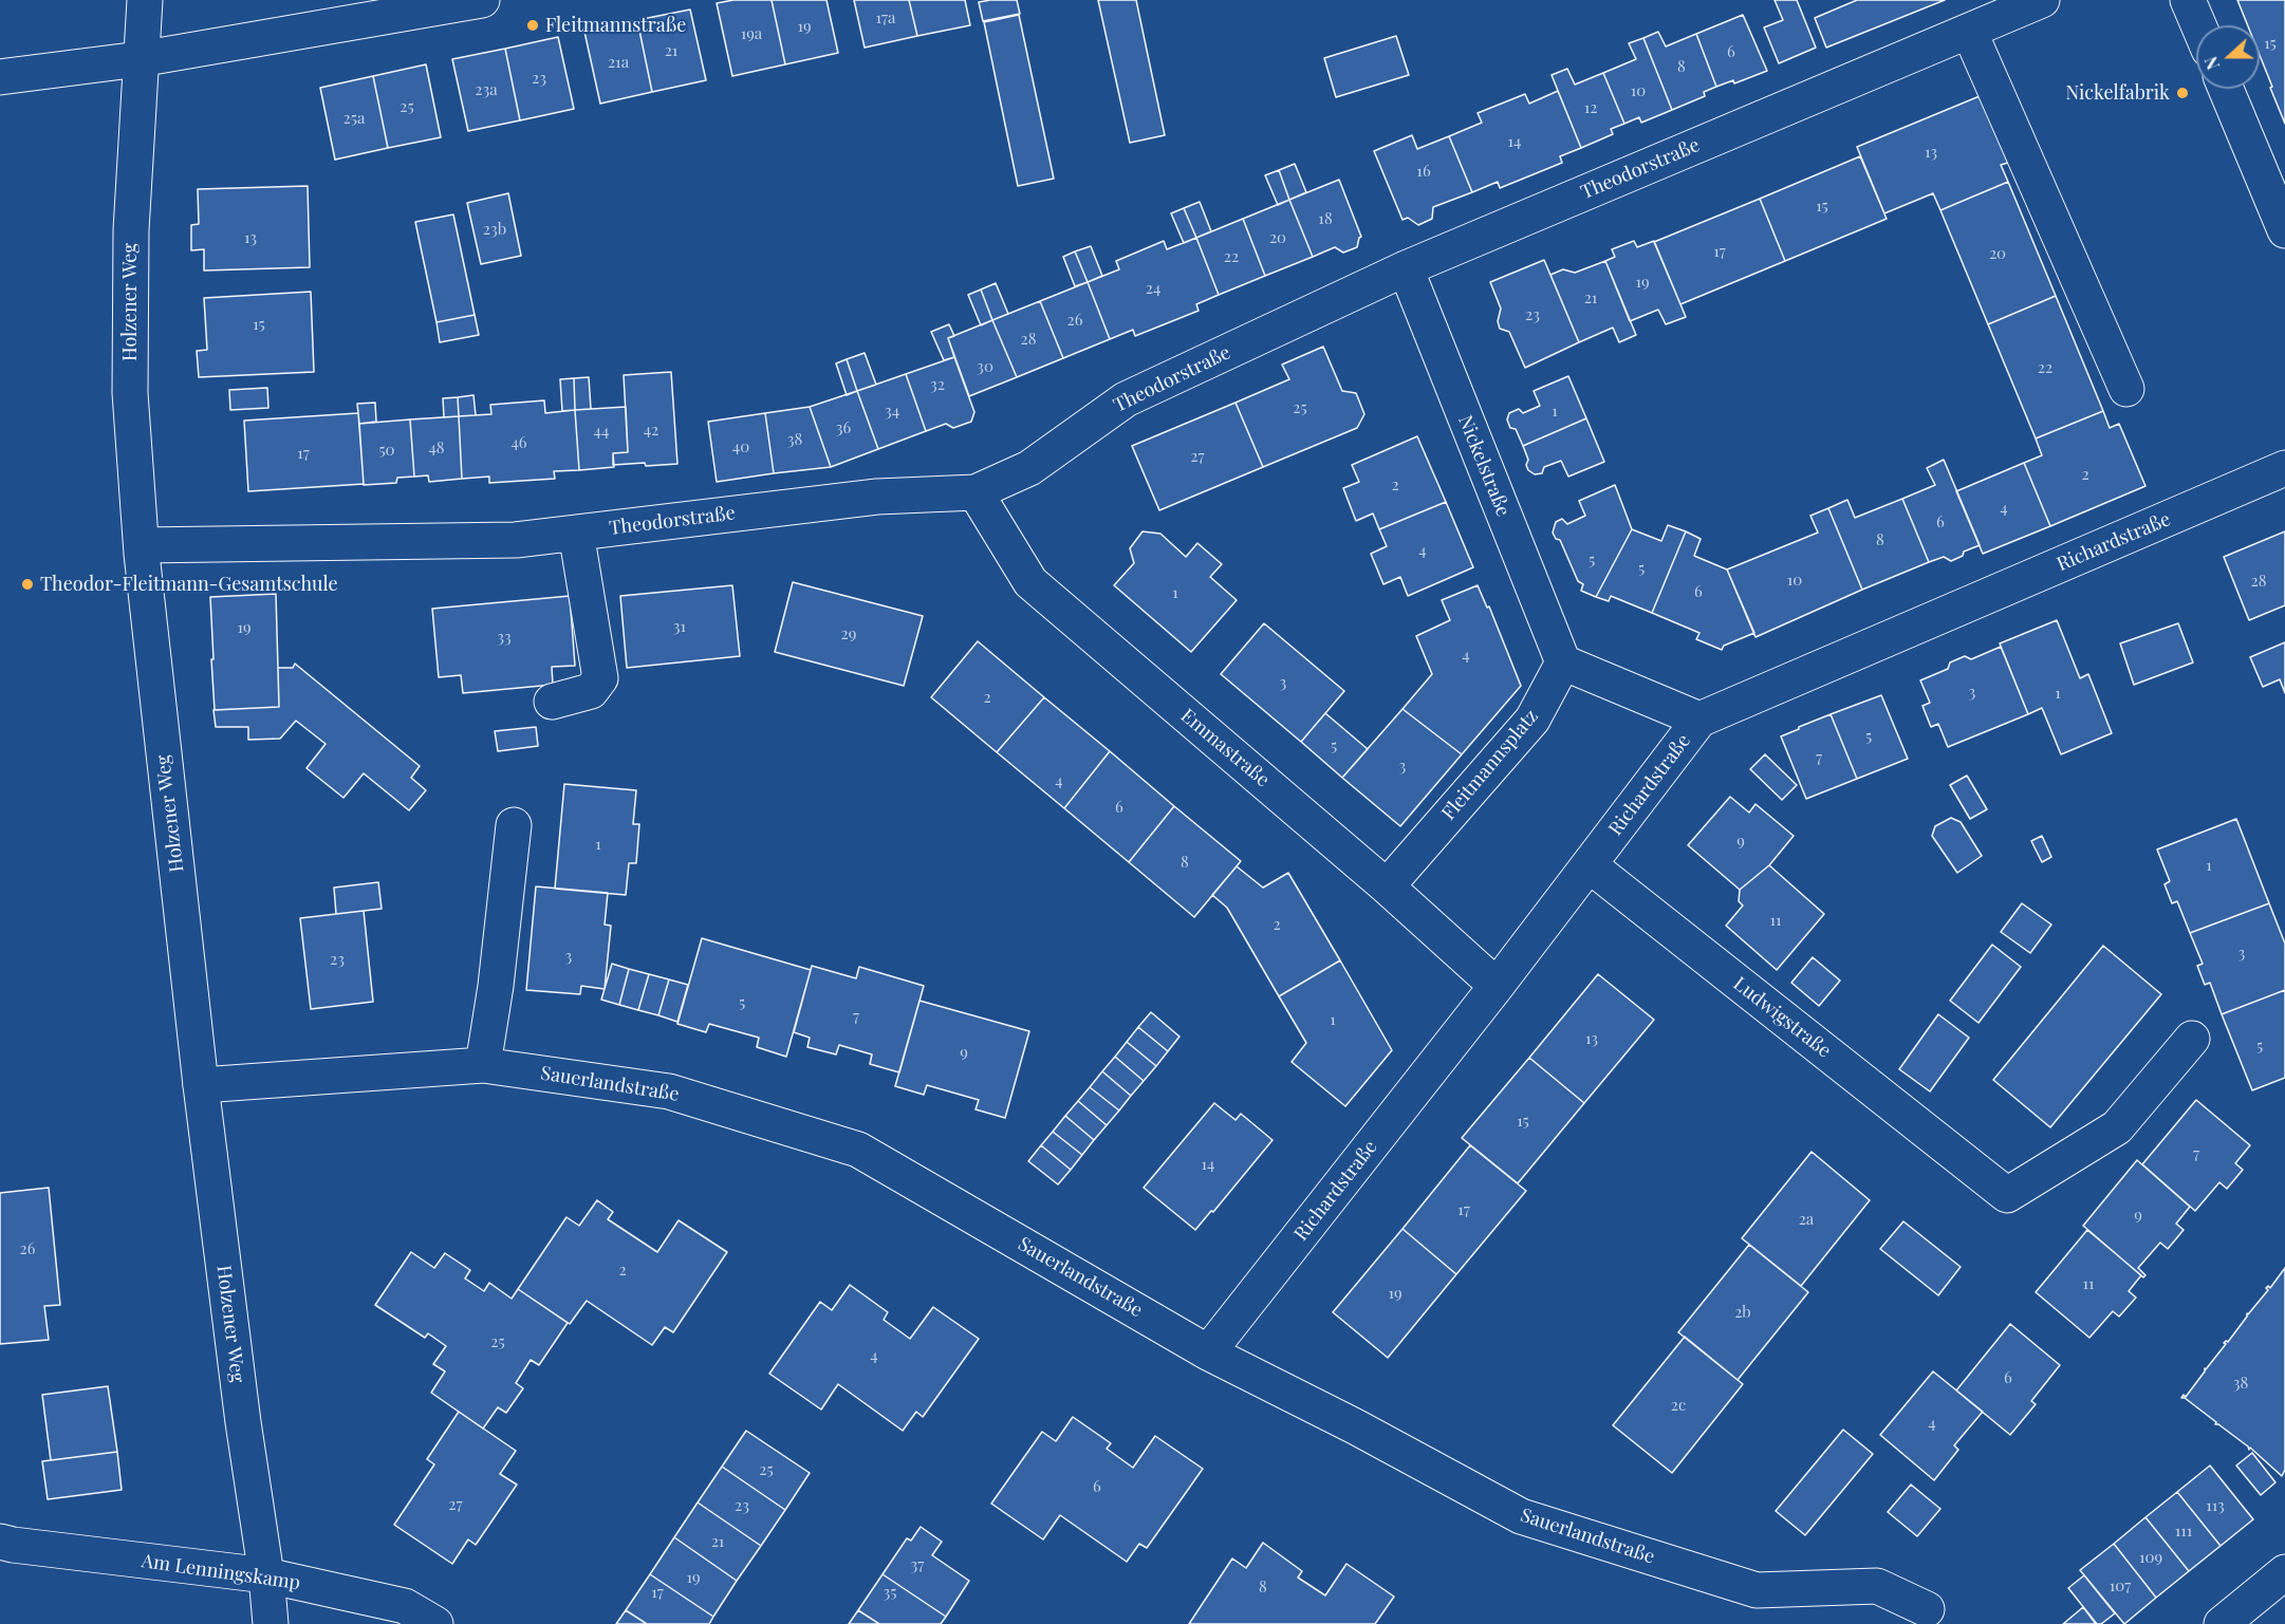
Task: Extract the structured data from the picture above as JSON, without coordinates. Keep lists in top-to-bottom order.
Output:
{
  "streets": {
    "street": [
      "Theodorstraße",
      "Holzener Weg",
      "Nickelstraße",
      "Richardstraße",
      "Emmastraße",
      "Fleitmannsplatz",
      "Ludwigstraße",
      "Sauerlandstraße",
      "Am Lenningskamp"
    ]
  },
  "crossings": [
    ["Theodorstraße", "Holzener Weg"],
    ["Theodorstraße", "Nickelstraße"],
    ["Theodorstraße", "Emmastraße"],
    ["Holzener Weg", "Sauerlandstraße"],
    ["Holzener Weg", "Am Lenningskamp"],
    ["Nickelstraße", "Fleitmannsplatz"],
    ["Richardstraße", "Emmastraße"],
    ["Richardstraße", "Ludwigstraße"],
    ["Richardstraße", "Sauerlandstraße"],
    ["Emmastraße", "Fleitmannsplatz"]
  ],
  "places": ["Fleitmannstraße", "Nickelfabrik", "Theodor-Fleitmann-Gesamtschule"],
  "house_numbers": [
    "17a",
    "19",
    "19a",
    "15",
    "21",
    "6",
    "21a",
    "8",
    "23",
    "23a",
    "10",
    "25",
    "12",
    "25a",
    "14",
    "13",
    "16",
    "15",
    "18",
    "23b",
    "13",
    "20",
    "17",
    "20",
    "22",
    "19",
    "24",
    "21",
    "23",
    "26",
    "15",
    "28",
    "30",
    "22",
    "32",
    "25",
    "34",
    "1",
    "36",
    "42",
    "44",
    "38",
    "46",
    "40",
    "48",
    "50",
    "17",
    "27",
    "2",
    "2",
    "4",
    "6",
    "8",
    "4",
    "5",
    "5",
    "10",
    "28",
    "6",
    "1",
    "31",
    "19",
    "29",
    "33",
    "4",
    "3",
    "3",
    "1",
    "2",
    "5",
    "5",
    "7",
    "3",
    "4",
    "6",
    "9",
    "1",
    "8",
    "1",
    "11",
    "2",
    "3",
    "3",
    "23",
    "5",
    "7",
    "1",
    "13",
    "5",
    "9",
    "15",
    "7",
    "14",
    "17",
    "9",
    "2a",
    "26",
    "2",
    "11",
    "19",
    "2b",
    "25",
    "4",
    "6",
    "38",
    "2c",
    "4",
    "25",
    "6",
    "27",
    "23",
    "113",
    "111",
    "21",
    "109",
    "37",
    "19",
    "107",
    "8",
    "17",
    "35"
  ],
  "north": "left"
}
